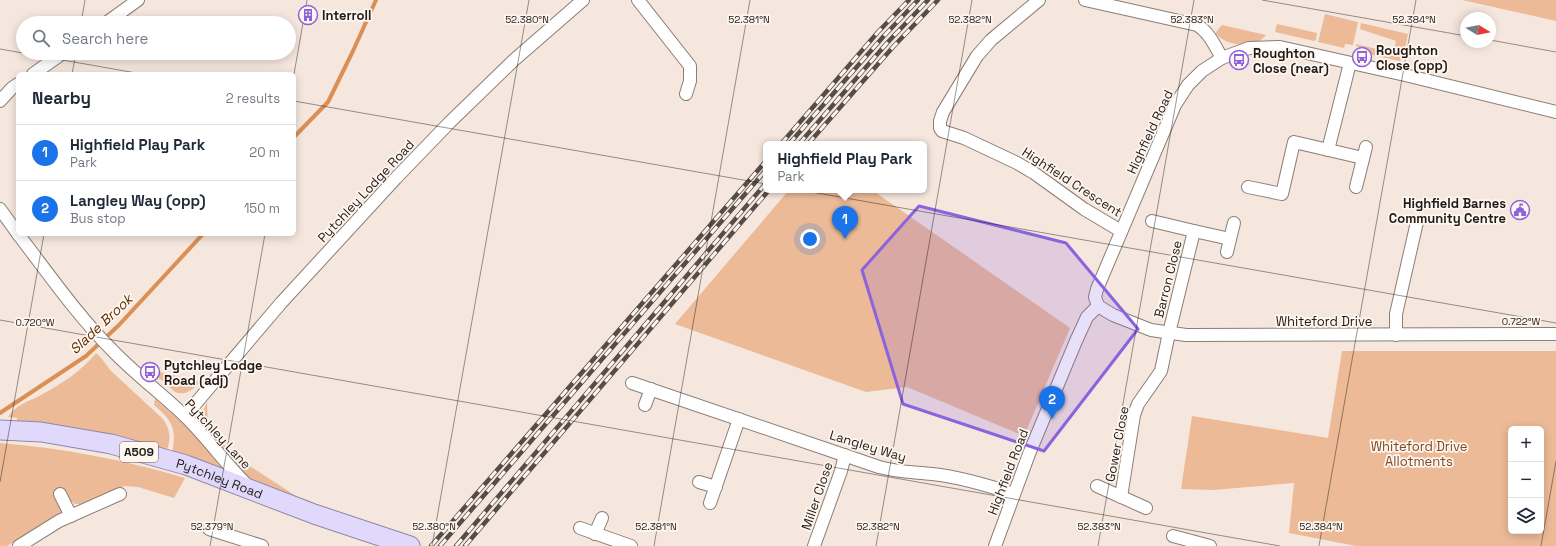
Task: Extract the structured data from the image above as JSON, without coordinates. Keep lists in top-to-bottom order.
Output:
{
  "streets": {
    "main road": ["A509", "Pytchley Road"],
    "street": [
      "Highfield Road",
      "Highfield Crescent",
      "Pytchley Lodge Road",
      "Barron Close",
      "Whiteford Drive",
      "Pytchley Lane",
      "Gower Close",
      "Langley Way",
      "Miller Close"
    ]
  },
  "crossings": [
    ["Highfield Road", "Highfield Crescent"],
    ["Highfield Road", "Whiteford Drive"],
    ["Highfield Road", "Langley Way"],
    ["Pytchley Lodge Road", "Pytchley Lane"],
    ["Barron Close", "Whiteford Drive"],
    ["Barron Close", "Gower Close"],
    ["Whiteford Drive", "Gower Close"],
    ["Pytchley Lane", "Pytchley Road"],
    ["Langley Way", "Miller Close"]
  ],
  "water": ["Slade Brook"],
  "parks": ["Whiteford Drive Allotments"],
  "places": {
    "building": ["Interroll"],
    "bus stop": ["Roughton Close (opp)", "Roughton Close (near)", "Pytchley Lodge Road (adj)"],
    "public building": ["Highfield Barnes Community Centre"]
  },
  "north": "right",
  "page": {
    "search": "Search here",
    "heading": ["Nearby", "2 results"],
    "list": [
      {
        "mark": "1",
        "name": "Highfield Play Park",
        "note": "Park",
        "value": "20 m"
      },
      {
        "mark": "2",
        "name": "Langley Way (opp)",
        "note": "Bus stop",
        "value": "150 m"
      }
    ],
    "popup": ["Highfield Play Park", "Park"],
    "pins": ["1", "2"],
    "map_buttons": ["+", "−"]
  },
  "coordinates": [
    "52.380°N",
    "52.381°N",
    "52.382°N",
    "52.383°N",
    "52.384°N",
    "0.722°W",
    "0.720°W",
    "52.379°N"
  ]
}
